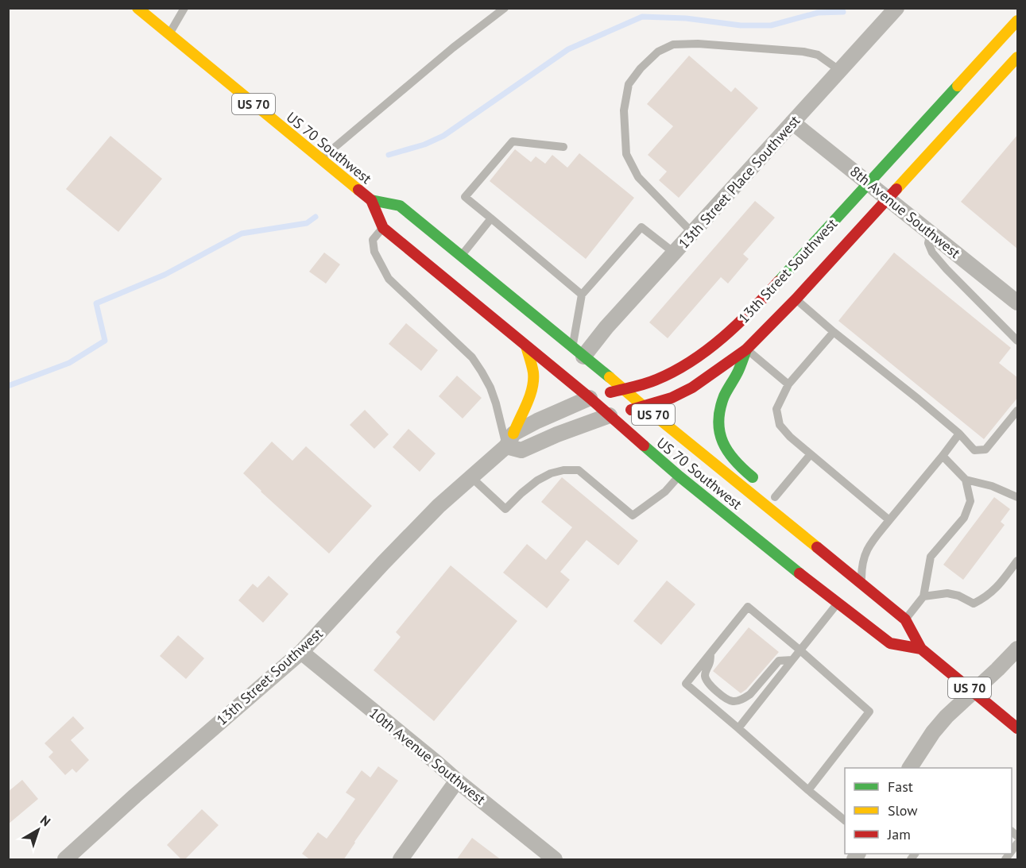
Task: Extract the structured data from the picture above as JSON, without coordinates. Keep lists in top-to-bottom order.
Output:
{
  "streets": {
    "main road": ["US 70", "US 70 Southwest", "13th Street Southwest"],
    "street": ["13th Street Place Southwest", "8th Avenue Southwest", "10th Avenue Southwest"]
  },
  "crossings": [
    ["US 70 Southwest", "13th Street Place Southwest"],
    ["US 70 Southwest", "13th Street Southwest"],
    ["13th Street Place Southwest", "8th Avenue Southwest"],
    ["8th Avenue Southwest", "13th Street Southwest"],
    ["13th Street Southwest", "10th Avenue Southwest"]
  ],
  "legend": ["Fast", "Slow", "Jam"],
  "north": "top right"
}
